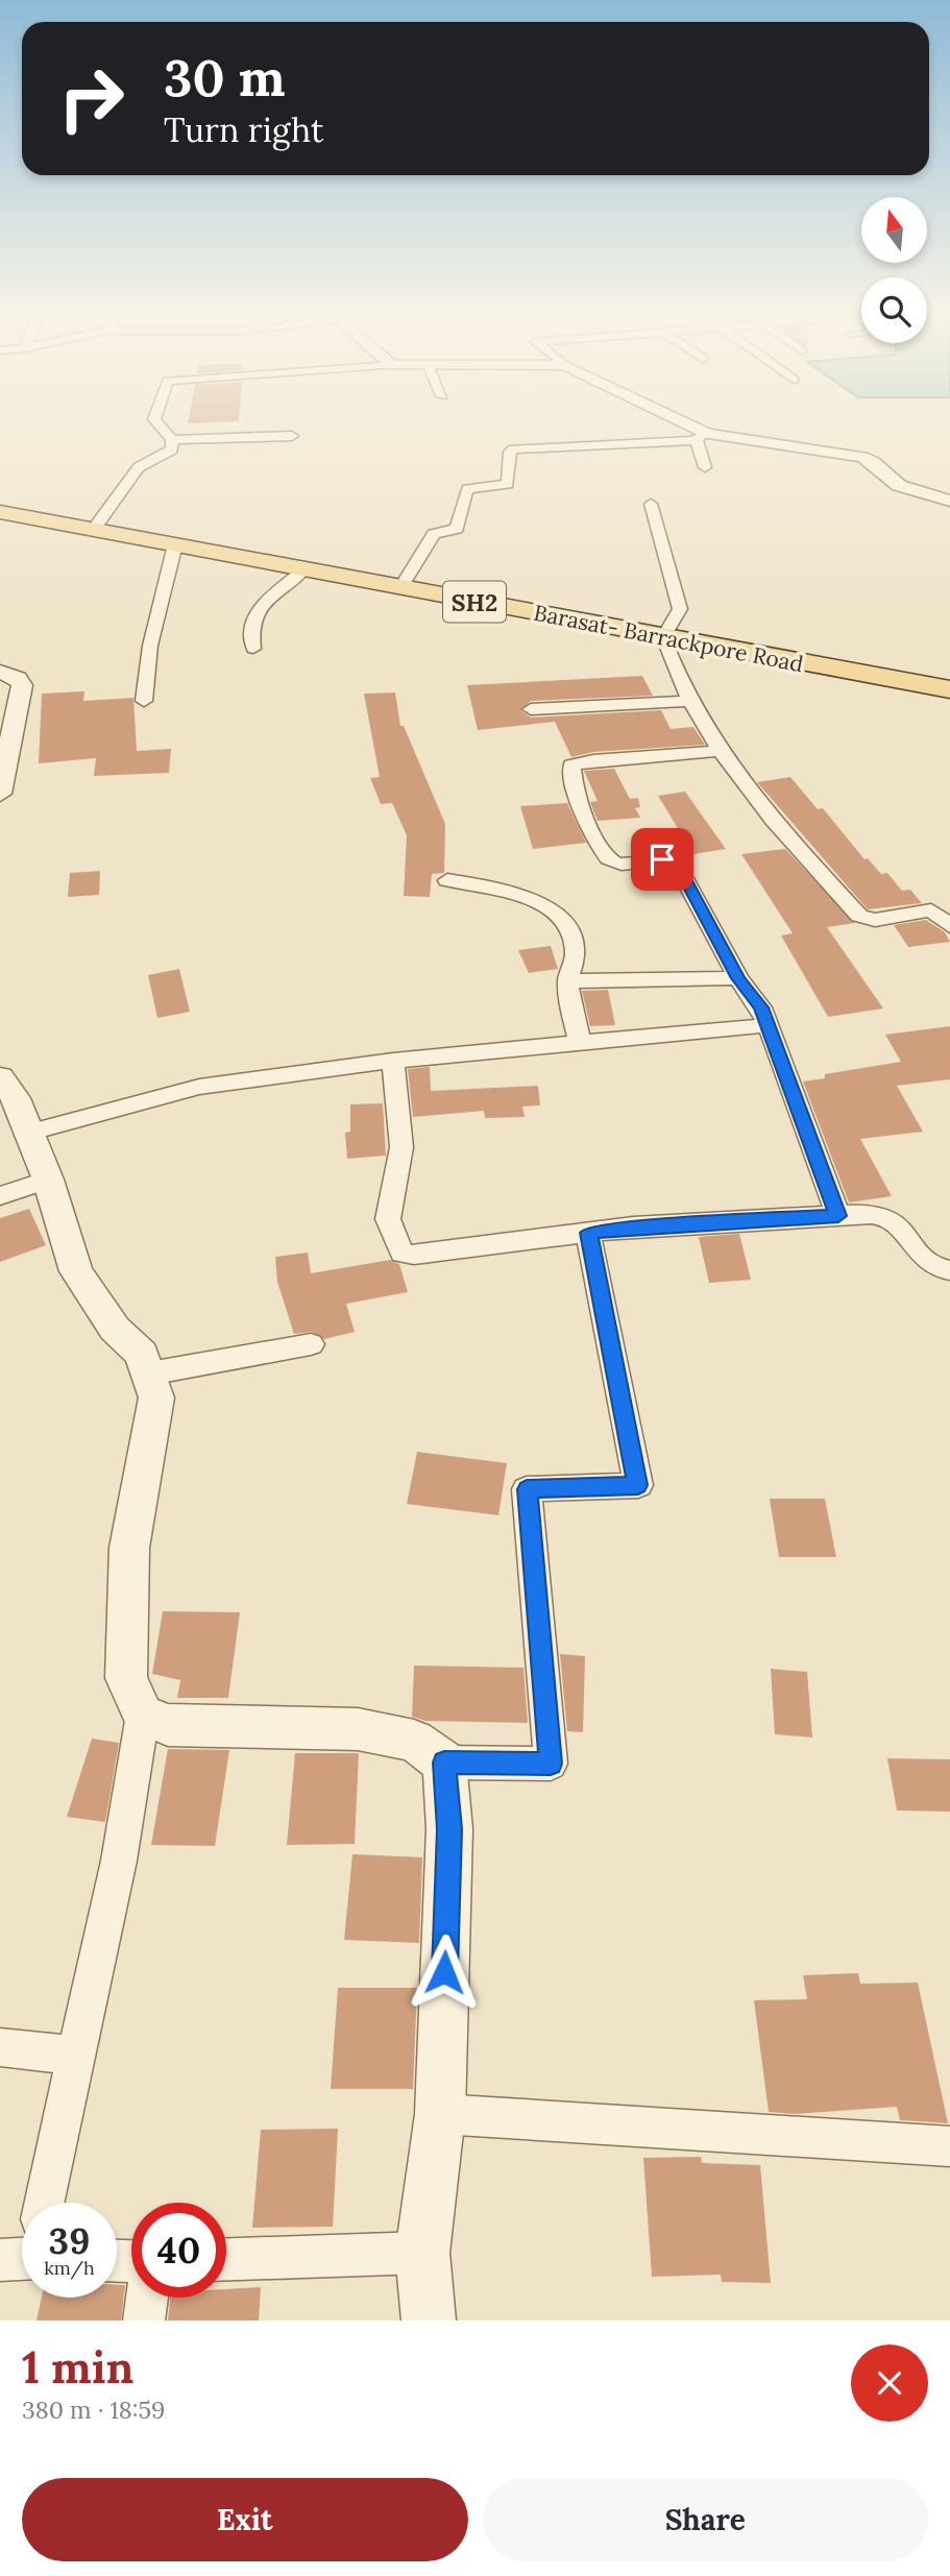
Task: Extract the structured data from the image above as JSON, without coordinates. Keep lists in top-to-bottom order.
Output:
{
  "streets": {
    "main road": ["SH2", "Barasat- Barrackpore Road"]
  },
  "north": "top",
  "page": {
    "turn": ["30 m", "Turn right"],
    "speed": "39 km/h",
    "limit": "40",
    "heading": ["1 min", "380 m · 18:59"],
    "buttons": ["Exit", "Share"]
  }
}
